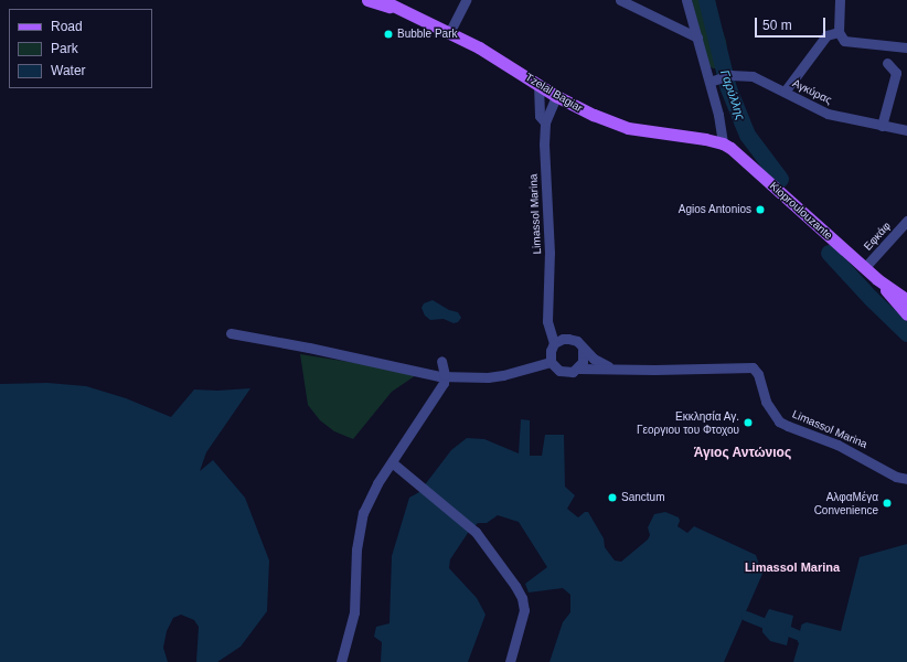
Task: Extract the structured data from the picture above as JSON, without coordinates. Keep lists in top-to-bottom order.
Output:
{
  "streets": {
    "main road": ["Tzelal Bagiar", "Kioproulouzante"],
    "street": ["Αγκύρας", "Limassol Marina", "Εφκάφ"]
  },
  "crossings": [
    ["Tzelal Bagiar", "Kioproulouzante"],
    ["Tzelal Bagiar", "Limassol Marina"],
    ["Kioproulouzante", "Εφκάφ"]
  ],
  "districts": ["Άγιος Αντώνιος", "Limassol Marina"],
  "water": ["Γαρύλλης"],
  "places": [
    "Bubble Park",
    "Agios Antonios",
    "Εκκλησία Αγ. Γεοργιου του Φτοχου",
    "Sanctum",
    "ΑλφαMέγα Convenience"
  ],
  "legend": ["Road", "Park", "Water"],
  "scale_bar": "50 m"
}
